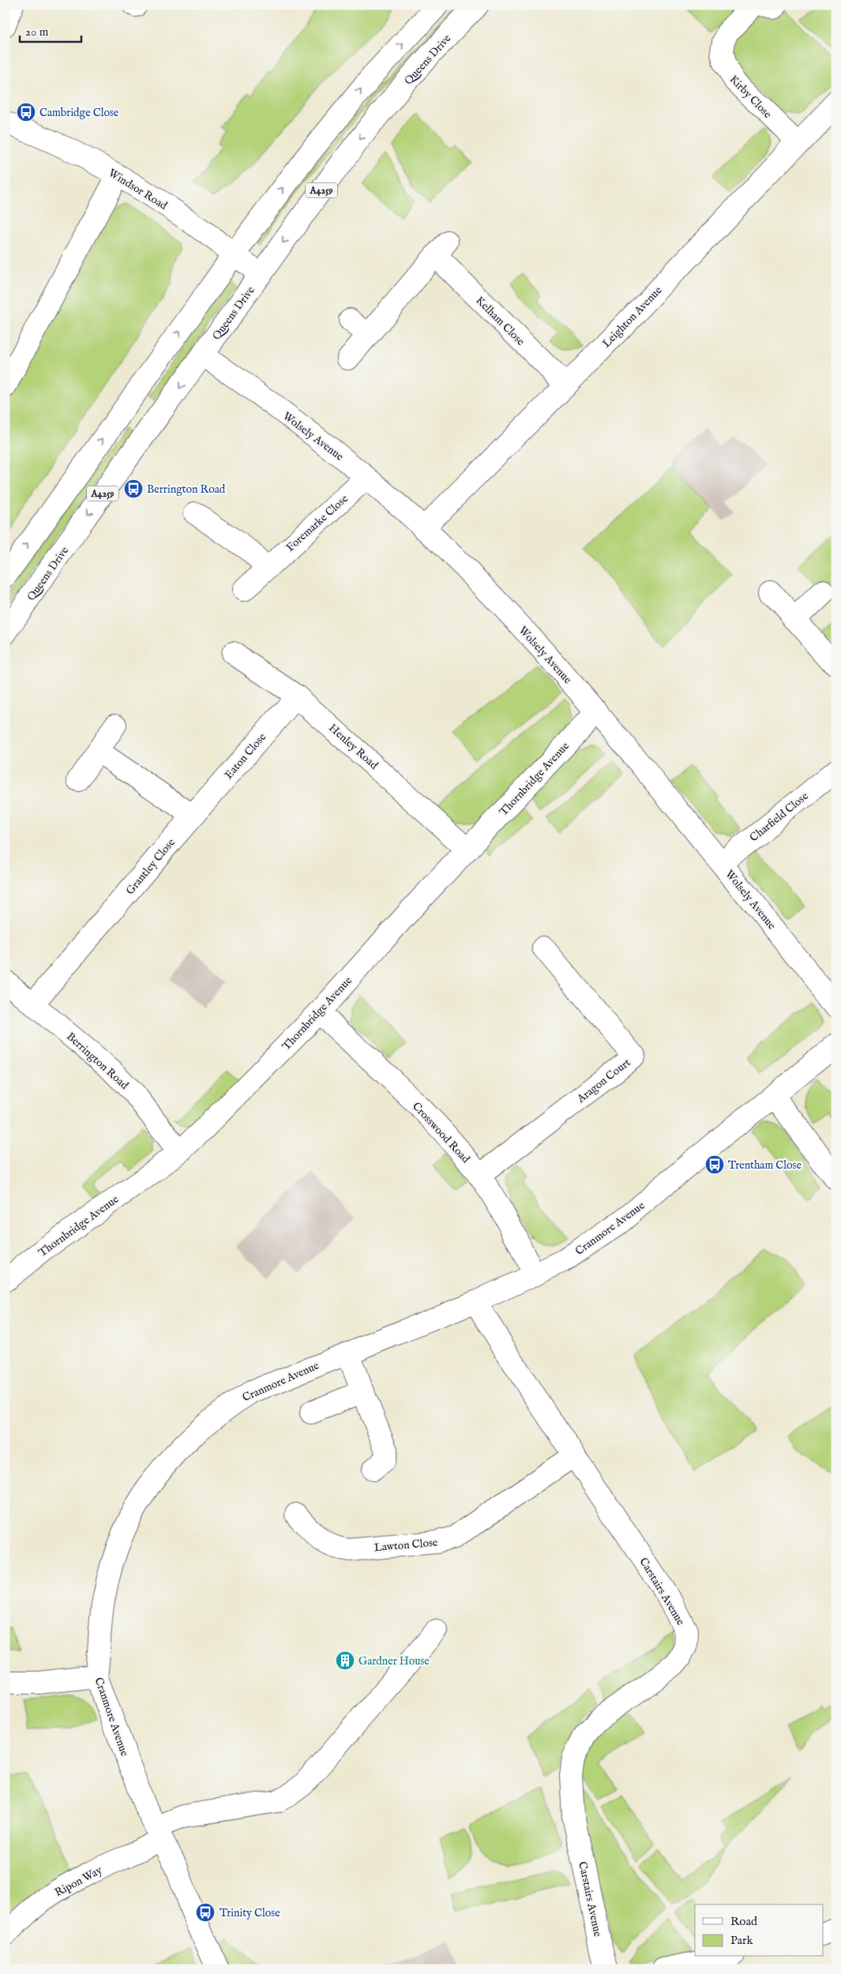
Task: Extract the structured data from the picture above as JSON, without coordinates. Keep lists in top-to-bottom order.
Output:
{
  "streets": {
    "street": [
      "Queens Drive",
      "Kirby Close",
      "Windsor Road",
      "A4259",
      "Leighton Avenue",
      "Kelham Close",
      "Wolsely Avenue",
      "Foremarke Close",
      "Henley Road",
      "Eaton Close",
      "Thornbridge Avenue",
      "Charfield Close",
      "Grantley Close",
      "Berrington Road",
      "Aragon Court",
      "Crosswood Road",
      "Cranmore Avenue",
      "Lawton Close",
      "Carstairs Avenue",
      "Ripon Way"
    ]
  },
  "crossings": [
    ["Queens Drive", "Windsor Road"],
    ["Queens Drive", "Wolsely Avenue"],
    ["Kirby Close", "Leighton Avenue"],
    ["Windsor Road", "A4259"],
    ["Leighton Avenue", "Kelham Close"],
    ["Leighton Avenue", "Wolsely Avenue"],
    ["Wolsely Avenue", "Foremarke Close"],
    ["Wolsely Avenue", "Thornbridge Avenue"],
    ["Wolsely Avenue", "Charfield Close"],
    ["Henley Road", "Eaton Close"],
    ["Henley Road", "Thornbridge Avenue"],
    ["Eaton Close", "Grantley Close"],
    ["Thornbridge Avenue", "Berrington Road"],
    ["Thornbridge Avenue", "Crosswood Road"],
    ["Grantley Close", "Berrington Road"],
    ["Aragon Court", "Crosswood Road"],
    ["Crosswood Road", "Cranmore Avenue"],
    ["Cranmore Avenue", "Carstairs Avenue"],
    ["Cranmore Avenue", "Ripon Way"],
    ["Lawton Close", "Carstairs Avenue"]
  ],
  "places": {
    "bus stop": [
      "Cambridge Close",
      "Berrington Road",
      "Trentham Close",
      "Trinity Close"
    ],
    "building": ["Gardner House"]
  },
  "legend": ["Road", "Park"],
  "scale_bar": "20 m"
}
